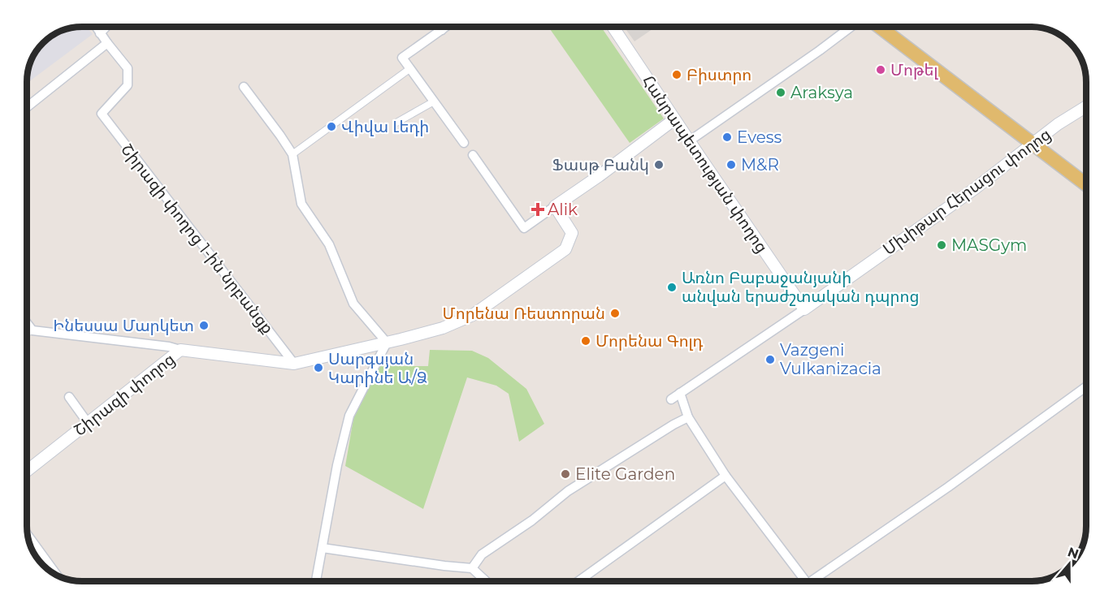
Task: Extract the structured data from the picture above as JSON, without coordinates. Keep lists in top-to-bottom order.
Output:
{
  "streets": {
    "street": [
      "Հանրապետության փողոց",
      "Մխիթար Հերացու փողոց",
      "Շիրազի փողոց 1-ին նրբանցք",
      "Շիրազի փողոց"
    ]
  },
  "crossings": [
    ["Հանրապետության փողոց", "Մխիթար Հերացու փողոց"],
    ["Շիրազի փողոց 1-ին նրբանցք", "Շիրազի փողոց"]
  ],
  "places": {
    "other": [
      "Մոթել",
      "Բիստրո",
      "Araksya",
      "Վիվա Լեդի",
      "Evess",
      "Ֆասթ Բանկ",
      "M&R",
      "MASGym",
      "Առնո Բաբաջանյանի անվան երաժշտական դպրոց",
      "Մորենա Ռեստորան",
      "Ինեսսա Մարկետ",
      "Մորենա Գոլդ",
      "Vazgeni Vulkanizacia",
      "Սարգսյան Կարինե Ա/Ձ",
      "Elite Garden"
    ],
    "health": ["Alik"]
  },
  "north": "top"
}
